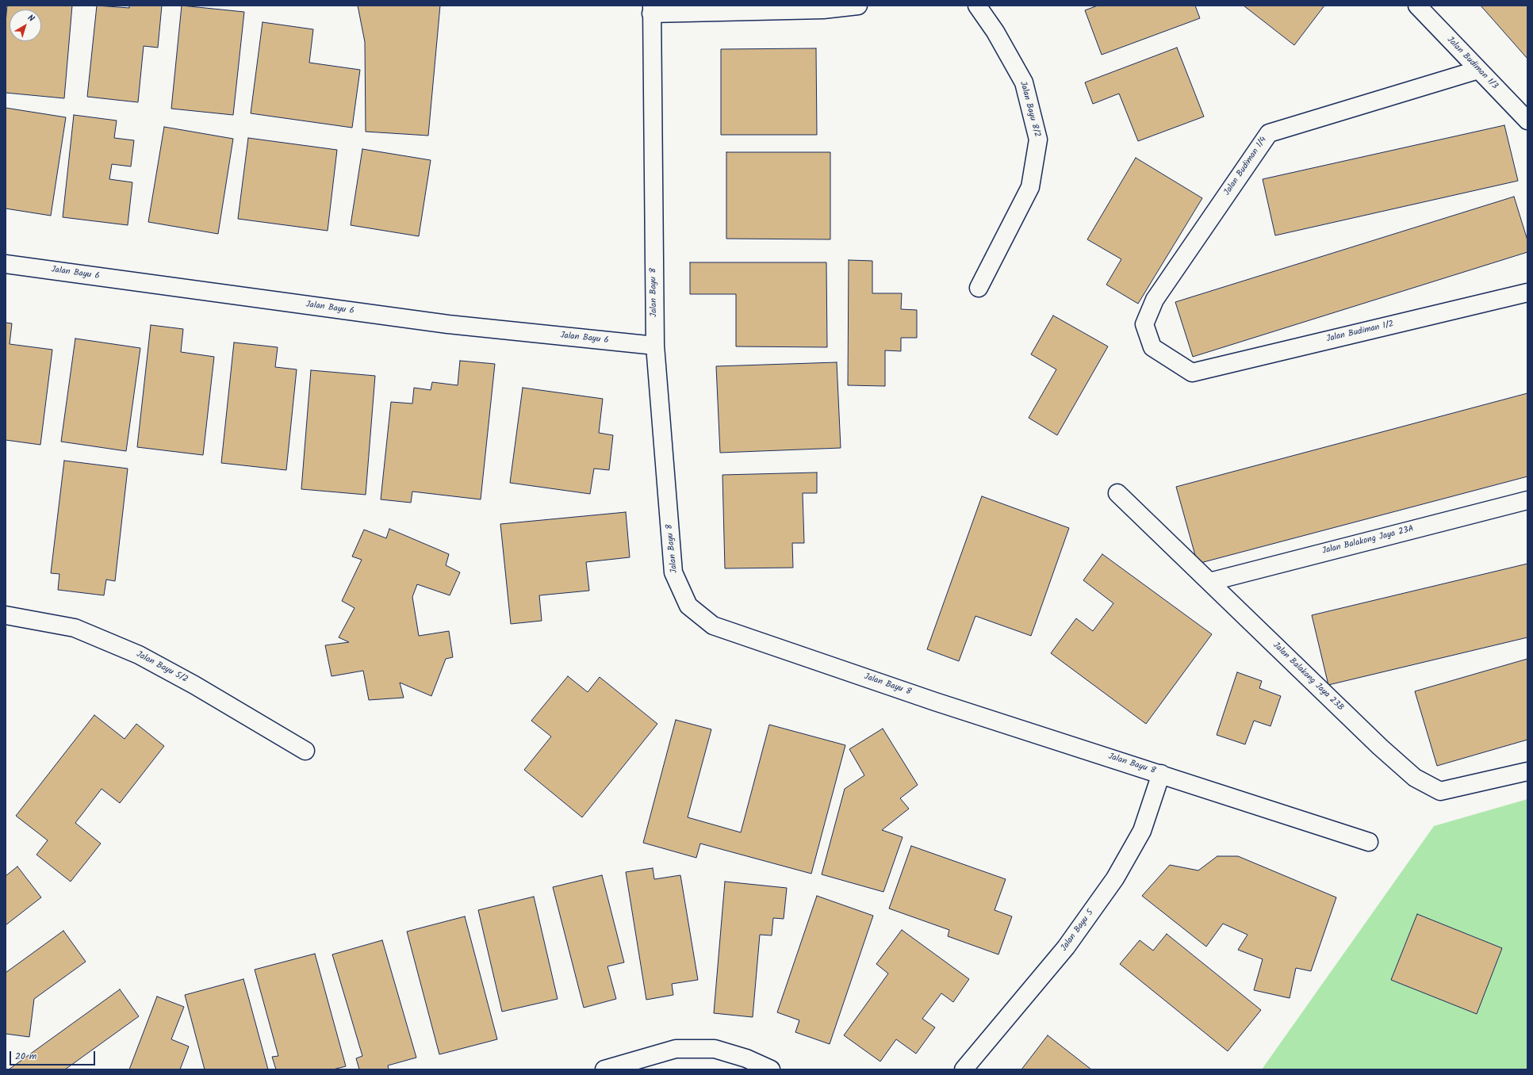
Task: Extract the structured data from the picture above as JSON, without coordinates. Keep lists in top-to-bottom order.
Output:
{
  "streets": {
    "street": [
      "Jalan Budiman 1/3",
      "Jalan Bayu 8/2",
      "Jalan Budiman 1/4",
      "Jalan Bayu 6",
      "Jalan Bayu 8",
      "Jalan Budiman 1/2",
      "Jalan Balakong Jaya 23A",
      "Jalan Bayu 5/2",
      "Jalan Balakong Jaya 23B",
      "Jalan Bayu 5"
    ]
  },
  "crossings": [
    ["Jalan Budiman 1/3", "Jalan Budiman 1/4"],
    ["Jalan Budiman 1/4", "Jalan Budiman 1/2"],
    ["Jalan Bayu 6", "Jalan Bayu 8"],
    ["Jalan Bayu 8", "Jalan Bayu 5"],
    ["Jalan Balakong Jaya 23A", "Jalan Balakong Jaya 23B"]
  ],
  "scale_bar": "20 m",
  "north": "top right"
}
